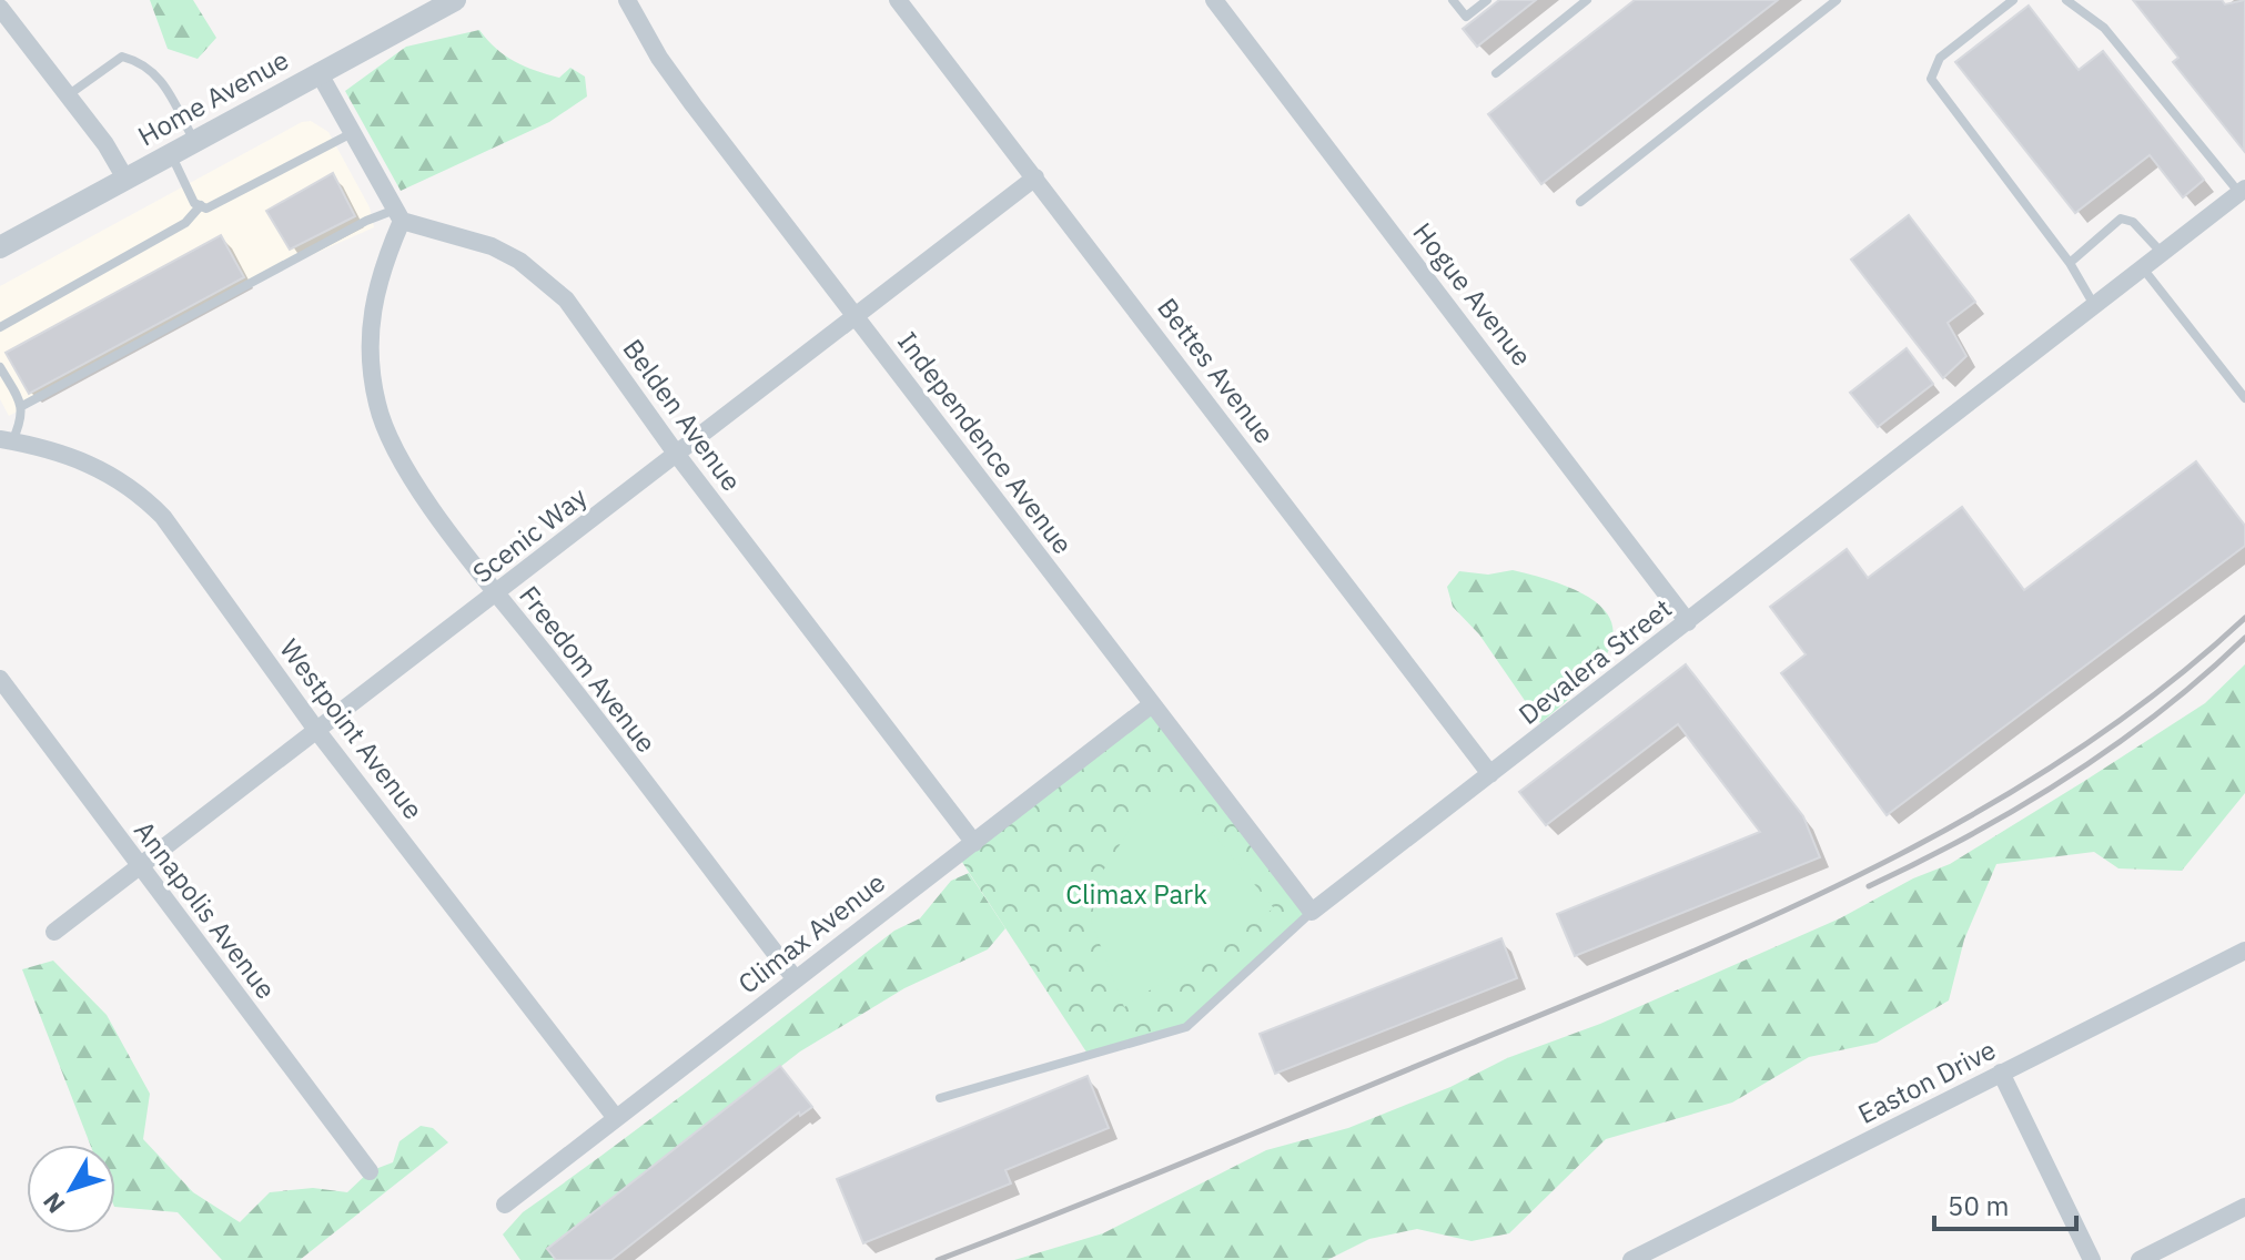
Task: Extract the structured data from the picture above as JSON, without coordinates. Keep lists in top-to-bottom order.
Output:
{
  "streets": {
    "street": [
      "Home Avenue",
      "Hogue Avenue",
      "Bettes Avenue",
      "Belden Avenue",
      "Independence Avenue",
      "Scenic Way",
      "Devalera Street",
      "Freedom Avenue",
      "Westpoint Avenue",
      "Annapolis Avenue",
      "Climax Avenue",
      "Easton Drive"
    ]
  },
  "crossings": [
    ["Hogue Avenue", "Devalera Street"],
    ["Bettes Avenue", "Scenic Way"],
    ["Bettes Avenue", "Devalera Street"],
    ["Belden Avenue", "Scenic Way"],
    ["Belden Avenue", "Freedom Avenue"],
    ["Belden Avenue", "Climax Avenue"],
    ["Independence Avenue", "Scenic Way"],
    ["Independence Avenue", "Devalera Street"],
    ["Independence Avenue", "Climax Avenue"],
    ["Scenic Way", "Freedom Avenue"],
    ["Scenic Way", "Westpoint Avenue"],
    ["Scenic Way", "Annapolis Avenue"],
    ["Freedom Avenue", "Climax Avenue"],
    ["Westpoint Avenue", "Climax Avenue"]
  ],
  "parks": ["Climax Park"],
  "scale_bar": "50 m",
  "north": "bottom left"
}
